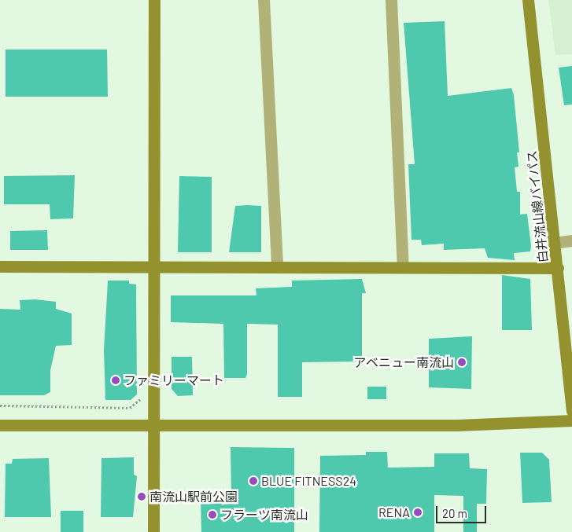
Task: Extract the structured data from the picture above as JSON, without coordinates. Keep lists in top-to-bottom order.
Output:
{
  "streets": {
    "street": ["白井流山線バイパス"]
  },
  "places": [
    "アベニュー南流山",
    "ファミリーマート",
    "BLUE FITNESS24",
    "南流山駅前公園",
    "RENA",
    "フラーツ南流山"
  ],
  "scale_bar": "20 m"
}
